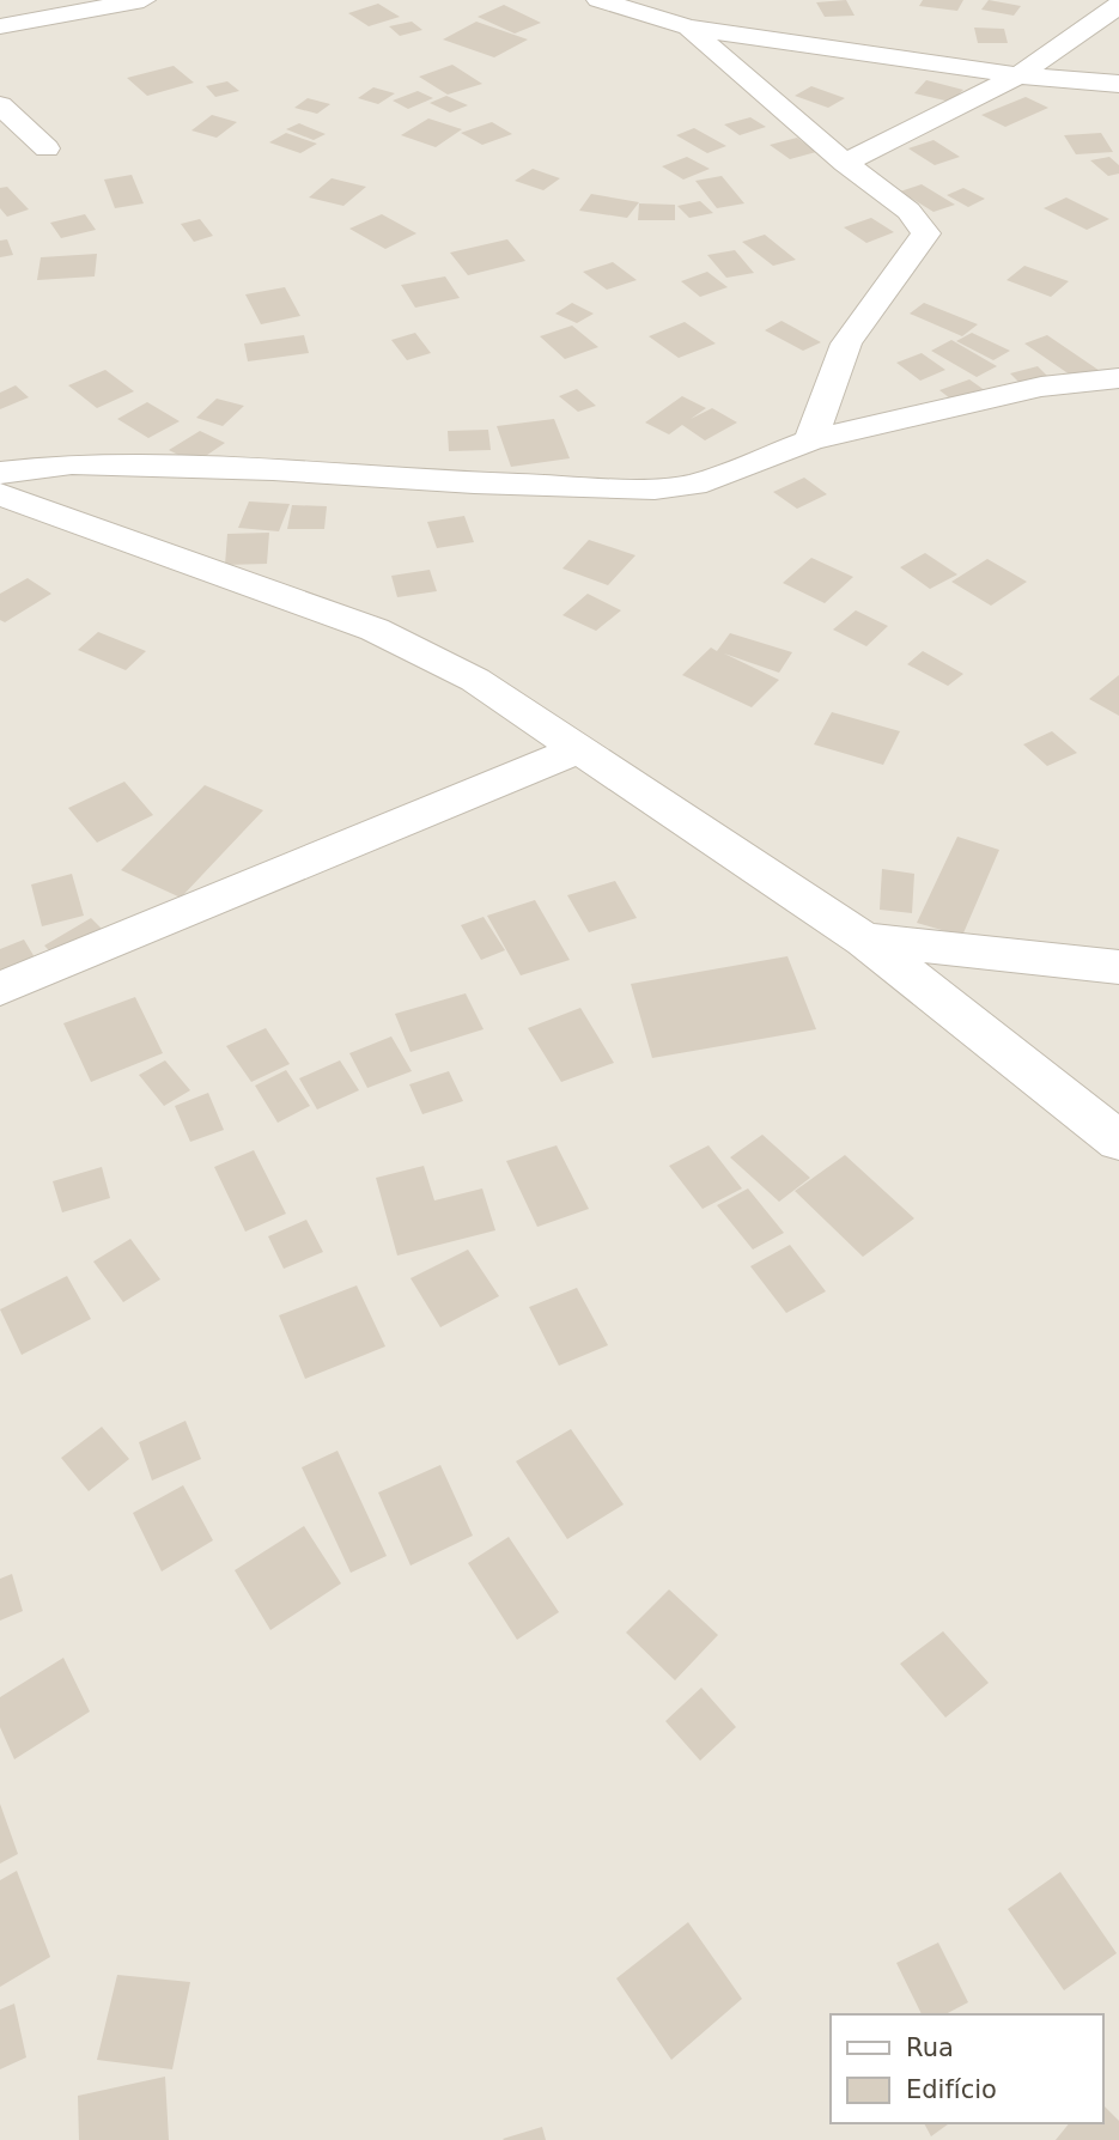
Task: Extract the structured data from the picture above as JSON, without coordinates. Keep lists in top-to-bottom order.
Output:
{
  "legend": ["Rua", "Edifício"]
}
